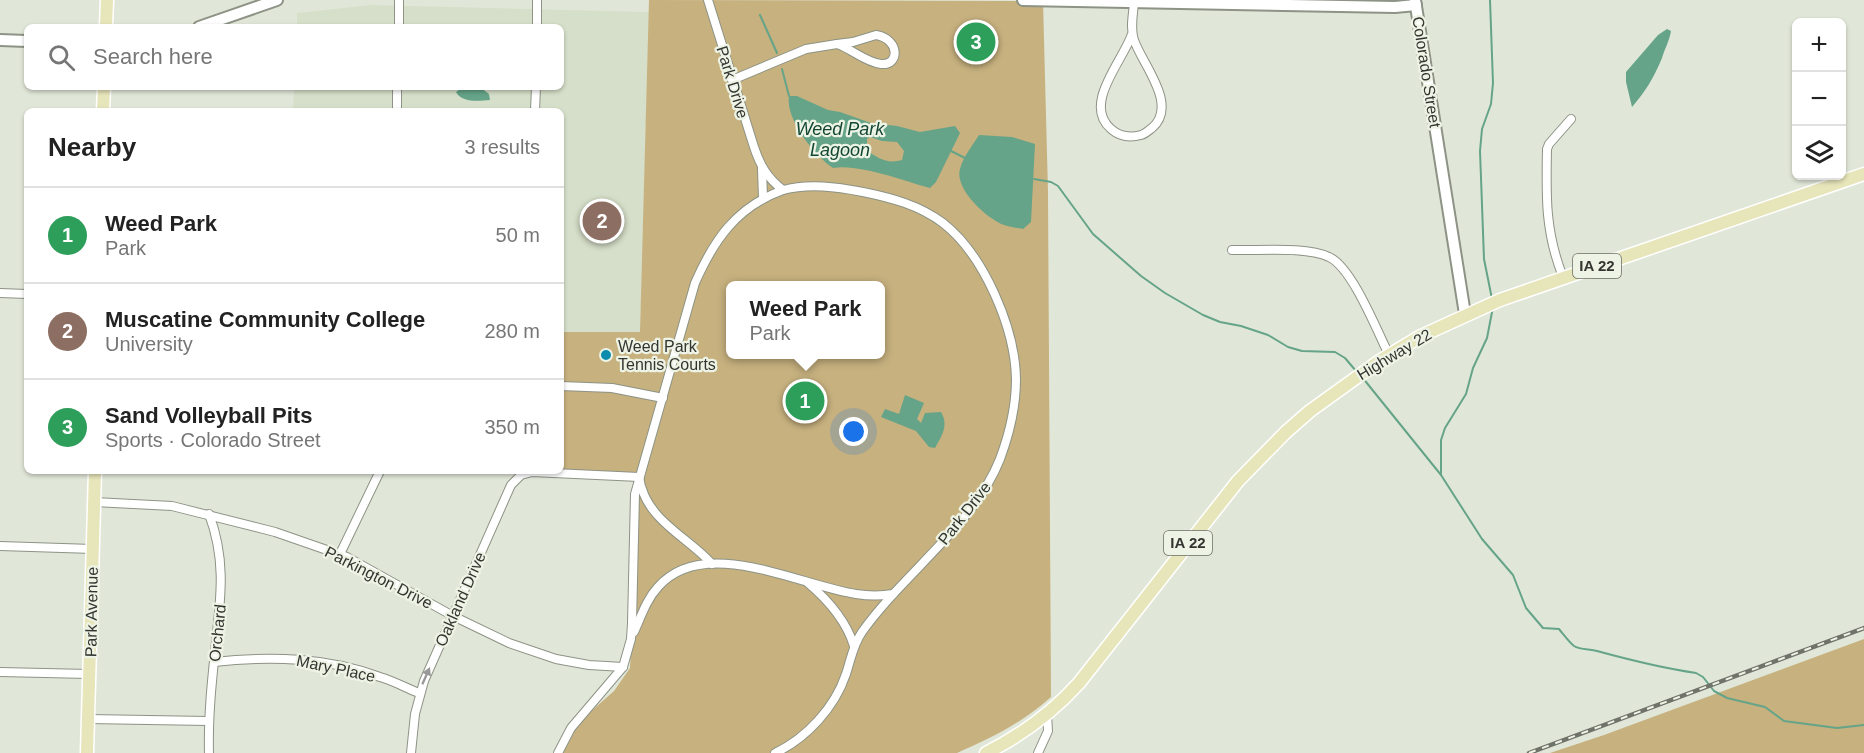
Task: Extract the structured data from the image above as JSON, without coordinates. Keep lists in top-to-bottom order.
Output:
{
  "streets": {
    "main road": ["IA 22", "Highway 22", "Park Avenue"],
    "street": [
      "Colorado Street",
      "Park Drive",
      "Parkington Drive",
      "Oakland Drive",
      "Orchard",
      "Mary Place"
    ]
  },
  "crossings": [
    ["Colorado Street", "Highway 22"],
    ["Park Drive", "Parkington Drive"],
    ["Park Drive", "Oakland Drive"],
    ["IA 22", "Highway 22"],
    ["Parkington Drive", "Oakland Drive"],
    ["Parkington Drive", "Park Avenue"],
    ["Parkington Drive", "Orchard"],
    ["Oakland Drive", "Mary Place"],
    ["Orchard", "Mary Place"]
  ],
  "water": ["Weed Park Lagoon"],
  "places": ["Weed Park Tennis Courts"],
  "page": {
    "map_buttons": ["+", "−"],
    "pins": ["3", "2", "1"],
    "search": "Search here",
    "heading": ["Nearby", "3 results"],
    "list": [
      {
        "mark": "1",
        "name": "Weed Park",
        "note": "Park",
        "value": "50 m"
      },
      {
        "mark": "2",
        "name": "Muscatine Community College",
        "note": "University",
        "value": "280 m"
      },
      {
        "mark": "3",
        "name": "Sand Volleyball Pits",
        "note": "Sports · Colorado Street",
        "value": "350 m"
      }
    ],
    "popup": ["Weed Park", "Park"]
  }
}
